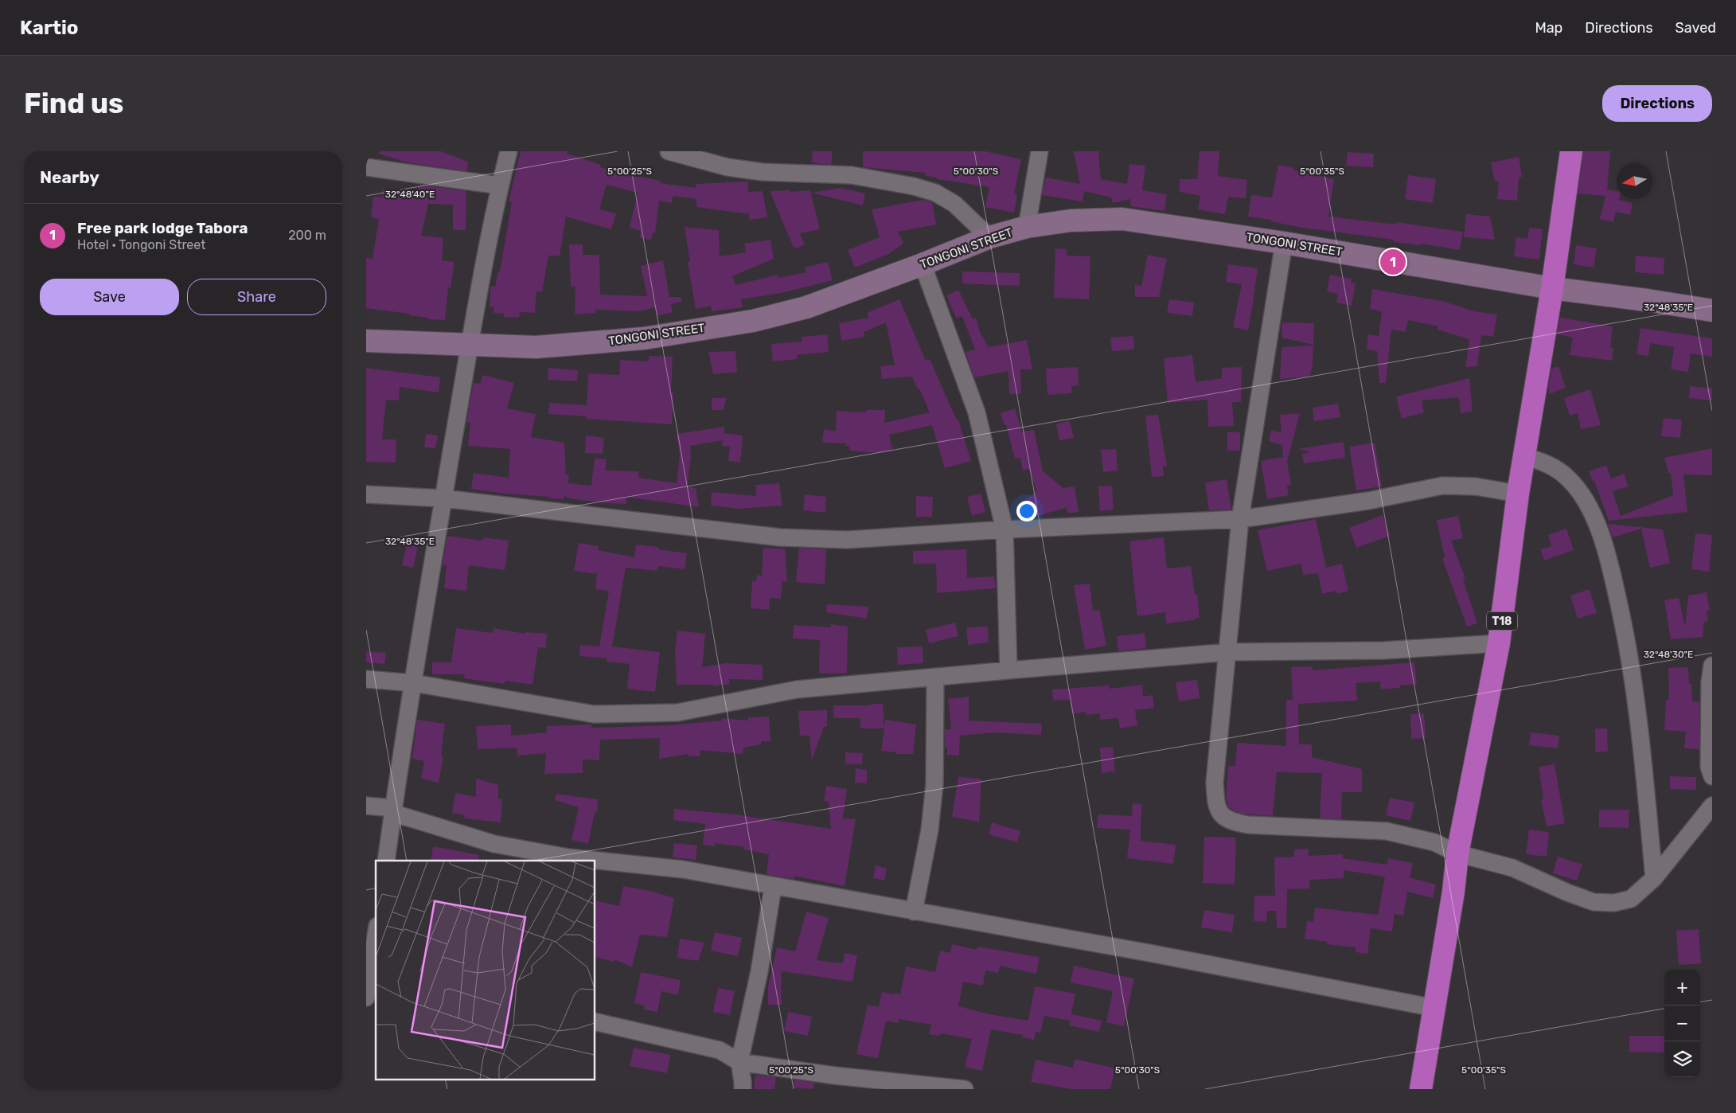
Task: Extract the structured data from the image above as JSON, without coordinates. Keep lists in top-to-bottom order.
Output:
{
  "streets": {
    "highway": ["T18"],
    "street": ["TONGONI STREET"]
  },
  "crossings": [
    ["TONGONI STREET", "T18"]
  ],
  "north": "left",
  "page": {
    "header": "Kartio",
    "nav": ["Map", "Directions", "Saved"],
    "buttons": [
      "Directions",
      ["Save", "Share"]
    ],
    "title": "Find us",
    "heading": "Nearby",
    "list": [
      {
        "mark": "1",
        "name": "Free park lodge Tabora",
        "note": "Hotel · Tongoni Street",
        "value": "200 m"
      }
    ],
    "pins": "1",
    "map_buttons": ["+", "−"]
  },
  "coordinates": [
    "5°00'30\"S",
    "5°00'25\"S",
    "5°00'35\"S",
    "32°48'40\"E",
    "32°48'35\"E",
    "32°48'30\"E"
  ]
}
